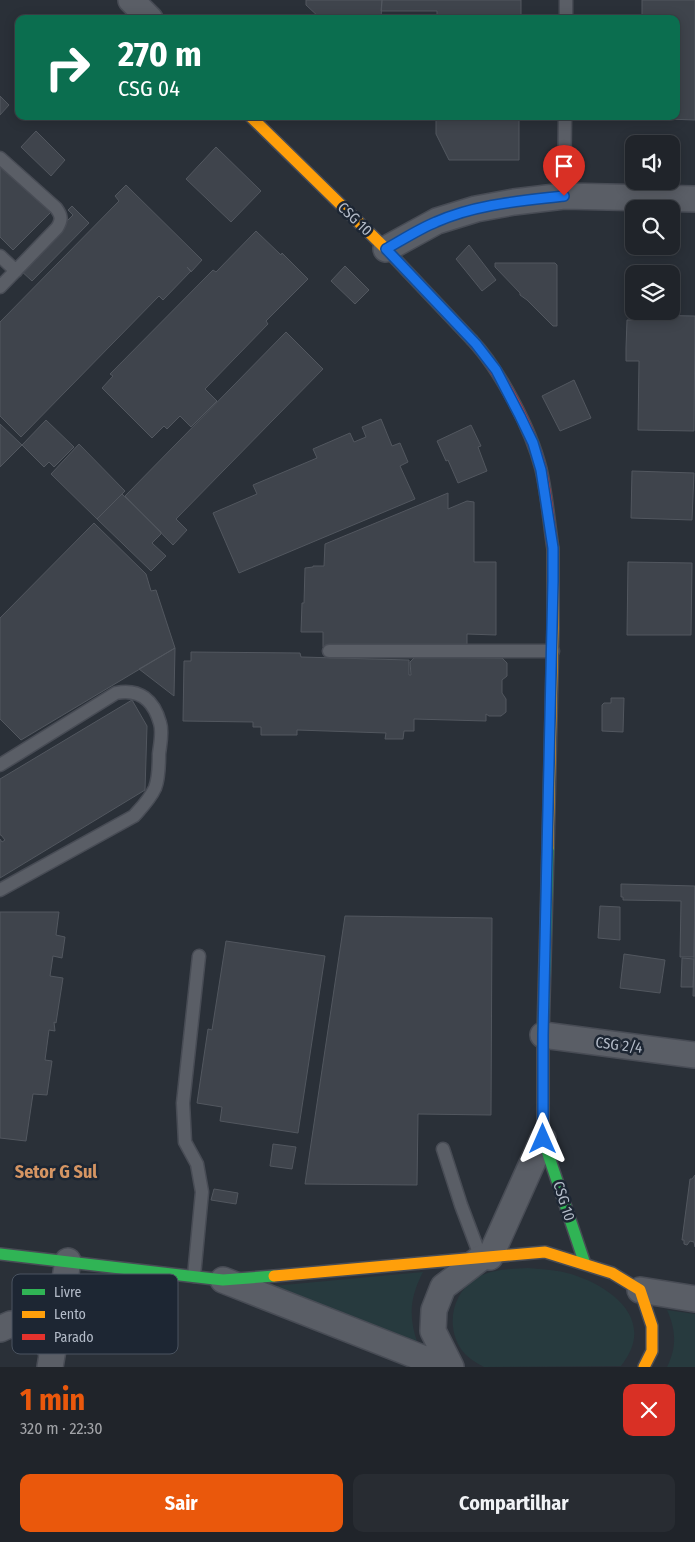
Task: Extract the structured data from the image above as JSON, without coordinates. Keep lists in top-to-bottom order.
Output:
{
  "streets": {
    "street": ["CSG 10", "CSG 2/4"]
  },
  "crossings": [
    ["CSG 10", "CSG 2/4"]
  ],
  "districts": ["Setor G Sul"],
  "legend": ["Livre", "Lento", "Parado"],
  "page": {
    "turn": ["270 m", "CSG 04"],
    "heading": ["1 min", "320 m · 22:30"],
    "buttons": ["Sair", "Compartilhar"]
  }
}
